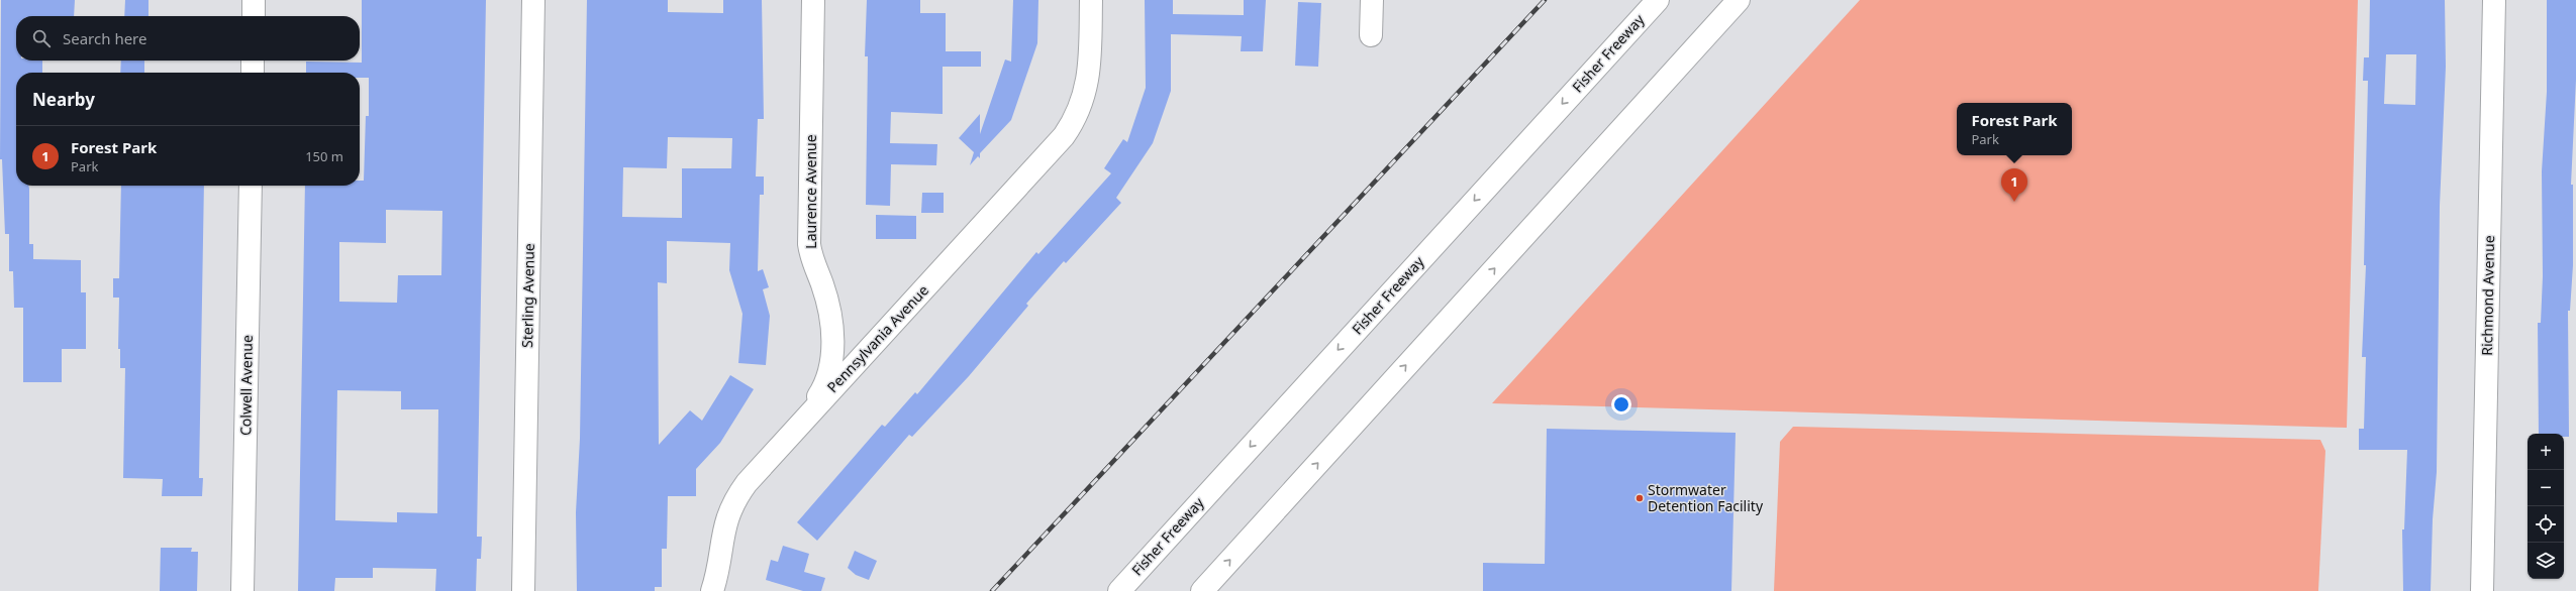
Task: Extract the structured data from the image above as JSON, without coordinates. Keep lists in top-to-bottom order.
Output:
{
  "streets": {
    "main road": [
      "Fisher Freeway",
      "Laurence Avenue",
      "Sterling Avenue",
      "Richmond Avenue",
      "Pennsylvania Avenue",
      "Colwell Avenue"
    ]
  },
  "crossings": [
    ["Laurence Avenue", "Pennsylvania Avenue"]
  ],
  "places": ["Stormwater Detention Facility"],
  "page": {
    "search": "Search here",
    "heading": "Nearby",
    "popup": ["Forest Park", "Park"],
    "list": [
      {
        "mark": "1",
        "name": "Forest Park",
        "note": "Park",
        "value": "150 m"
      }
    ],
    "pins": "1",
    "map_buttons": ["+", "−"]
  }
}
